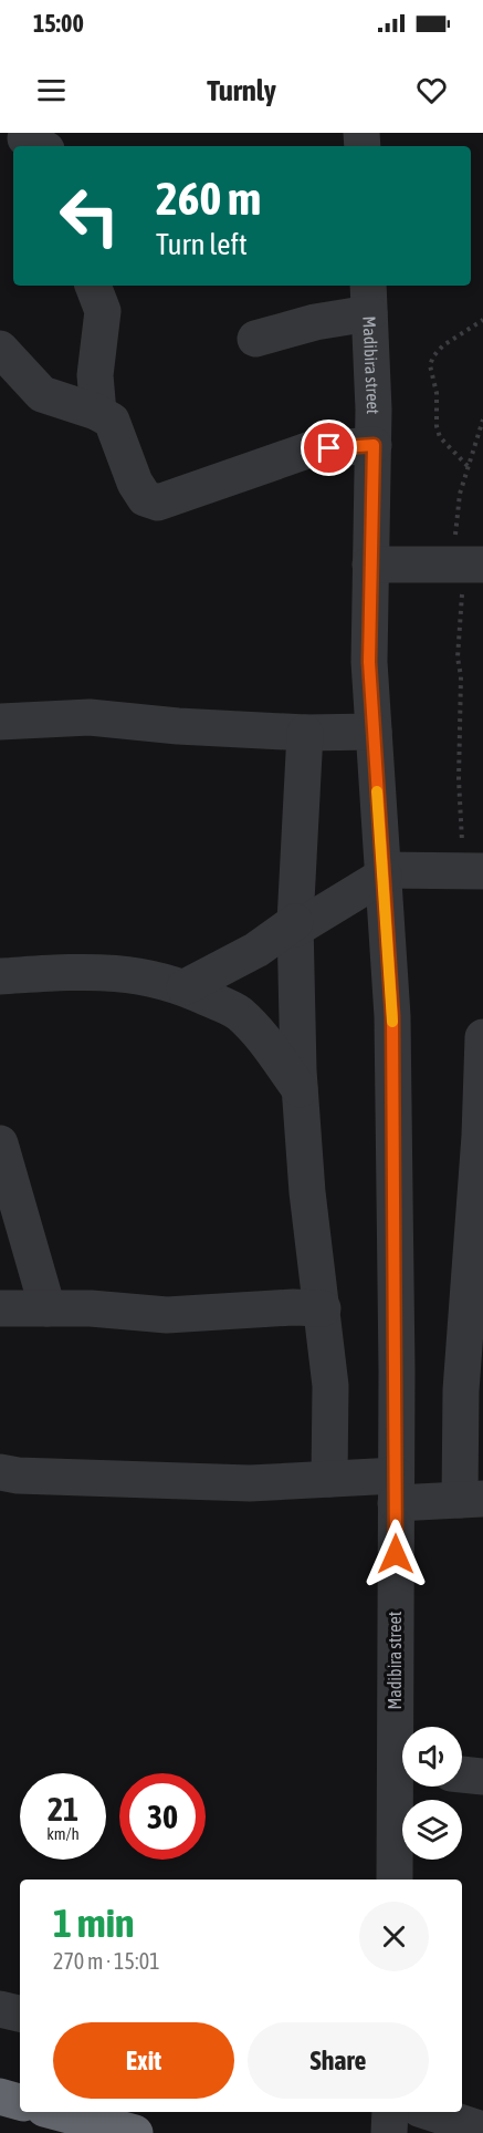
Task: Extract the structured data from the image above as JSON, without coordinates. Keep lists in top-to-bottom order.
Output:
{
  "streets": {
    "street": ["Madibira street"]
  },
  "page": {
    "status": "15:00",
    "header": "Turnly",
    "turn": ["260 m", "Turn left"],
    "speed": "21 km/h",
    "limit": "30",
    "heading": ["1 min", "270 m · 15:01"],
    "buttons": ["Exit", "Share"]
  }
}
